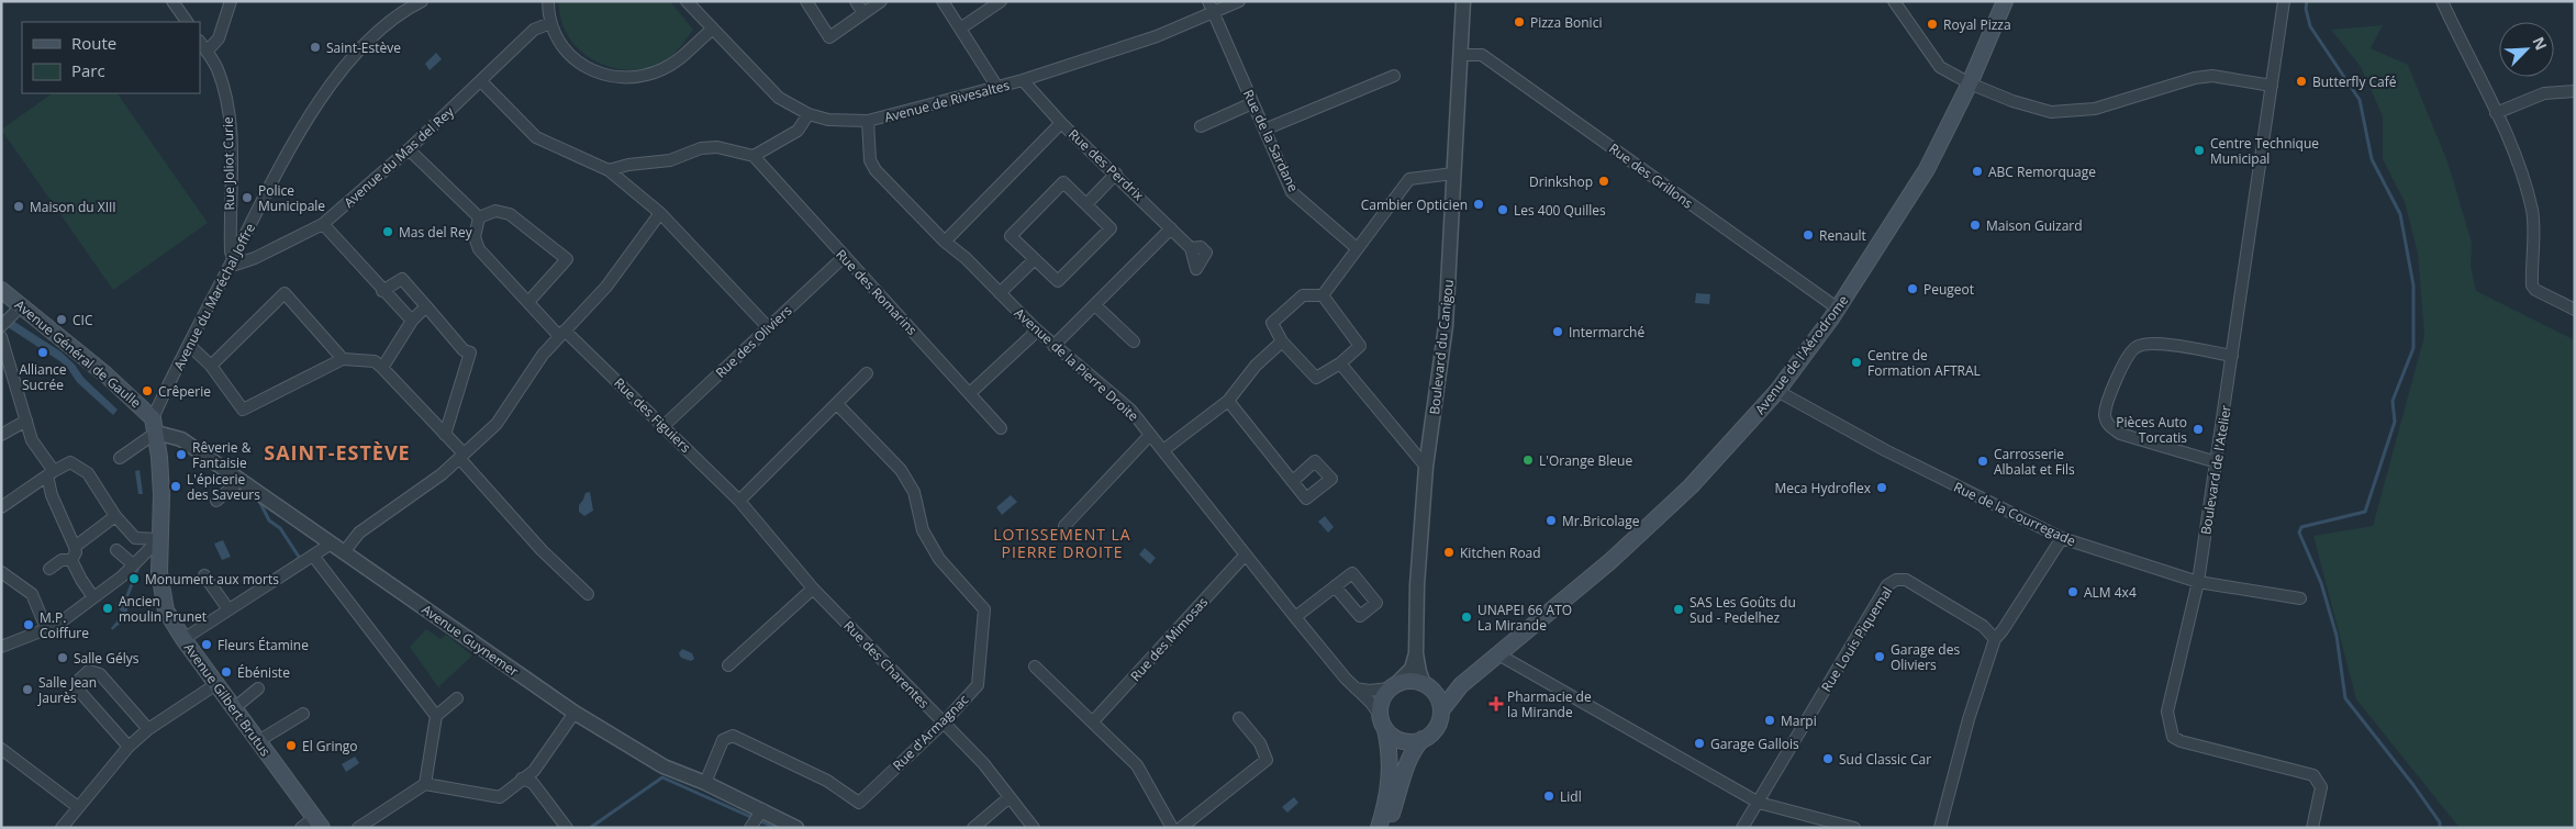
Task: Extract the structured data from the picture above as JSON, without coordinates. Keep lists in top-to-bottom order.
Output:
{
  "streets": {
    "main road": ["Avenue Général de Gaulle", "Avenue de l'Aérodrome", "Avenue Gilbert Brutus"],
    "street": [
      "Avenue de Rivesaltes",
      "Rue de la Sardane",
      "Avenue du Mas del Rey",
      "Rue Joliot Curie",
      "Rue des Perdrix",
      "Rue des Grillons",
      "Rue des Romarins",
      "Avenue du Maréchal Joffre",
      "Rue des Oliviers",
      "Boulevard du Canigou",
      "Avenue de la Pierre Droite",
      "Rue des Figuiers",
      "Boulevard de l'Atelier",
      "Rue de la Courregade",
      "Rue des Mimosas",
      "Rue Louis Piquemal",
      "Avenue Guynemer",
      "Rue des Charentes",
      "Rue d'Armagnac"
    ]
  },
  "crossings": [
    ["Avenue de Rivesaltes", "Rue de la Sardane"],
    ["Avenue de Rivesaltes", "Rue des Perdrix"],
    ["Avenue de Rivesaltes", "Avenue de la Pierre Droite"],
    ["Avenue du Mas del Rey", "Rue Joliot Curie"],
    ["Avenue du Mas del Rey", "Avenue du Maréchal Joffre"],
    ["Rue Joliot Curie", "Avenue du Maréchal Joffre"],
    ["Rue des Grillons", "Boulevard du Canigou"],
    ["Rue des Grillons", "Avenue de l'Aérodrome"],
    ["Rue des Romarins", "Rue des Oliviers"],
    ["Avenue du Maréchal Joffre", "Avenue Général de Gaulle"],
    ["Avenue du Maréchal Joffre", "Avenue Guynemer"],
    ["Avenue du Maréchal Joffre", "Avenue Gilbert Brutus"],
    ["Rue des Oliviers", "Rue des Figuiers"],
    ["Boulevard du Canigou", "Avenue de l'Aérodrome"],
    ["Boulevard du Canigou", "Avenue de la Pierre Droite"],
    ["Avenue Général de Gaulle", "Avenue Guynemer"],
    ["Avenue Général de Gaulle", "Avenue Gilbert Brutus"],
    ["Avenue de l'Aérodrome", "Avenue de la Pierre Droite"],
    ["Avenue de l'Aérodrome", "Rue de la Courregade"],
    ["Avenue de la Pierre Droite", "Rue des Mimosas"],
    ["Rue des Figuiers", "Rue des Charentes"],
    ["Boulevard de l'Atelier", "Rue de la Courregade"],
    ["Avenue Guynemer", "Avenue Gilbert Brutus"],
    ["Avenue Guynemer", "Rue d'Armagnac"],
    ["Rue des Charentes", "Rue d'Armagnac"]
  ],
  "districts": ["SAINT-ESTÈVE", "LOTISSEMENT LA PIERRE DROITE"],
  "places": {
    "other": [
      "Pizza Bonici",
      "Royal Pizza",
      "Saint-Estève",
      "Butterfly Café",
      "Centre Technique Municipal",
      "ABC Remorquage",
      "Drinkshop",
      "Police Municipale",
      "Cambier Opticien",
      "Maison du XIII",
      "Les 400 Quilles",
      "Maison Guizard",
      "Mas del Rey",
      "Renault",
      "Peugeot",
      "CIC",
      "Intermarché",
      "Alliance Sucrée",
      "Centre de Formation AFTRAL",
      "Crêperie",
      "Pièces Auto Torcatis",
      "Rêverie & Fantaisie",
      "L'Orange Bleue",
      "Carrosserie Albalat et Fils",
      "L'épicerie des Saveurs",
      "Meca Hydroflex",
      "Mr.Bricolage",
      "Kitchen Road",
      "Monument aux morts",
      "ALM 4x4",
      "Ancien moulin Prunet",
      "SAS Les Goûts du Sud - Pedelhez",
      "UNAPEI 66 ATO La Mirande",
      "M.P. Coiffure",
      "Fleurs Étamine",
      "Garage des Oliviers",
      "Salle Gélys",
      "Ébéniste",
      "Salle Jean Jaurès",
      "Marpi",
      "Garage Gallois",
      "El Gringo",
      "Sud Classic Car",
      "Lidl"
    ],
    "health": ["Pharmacie de la Mirande"]
  },
  "legend": ["Route", "Parc"],
  "north": "top right"
}
